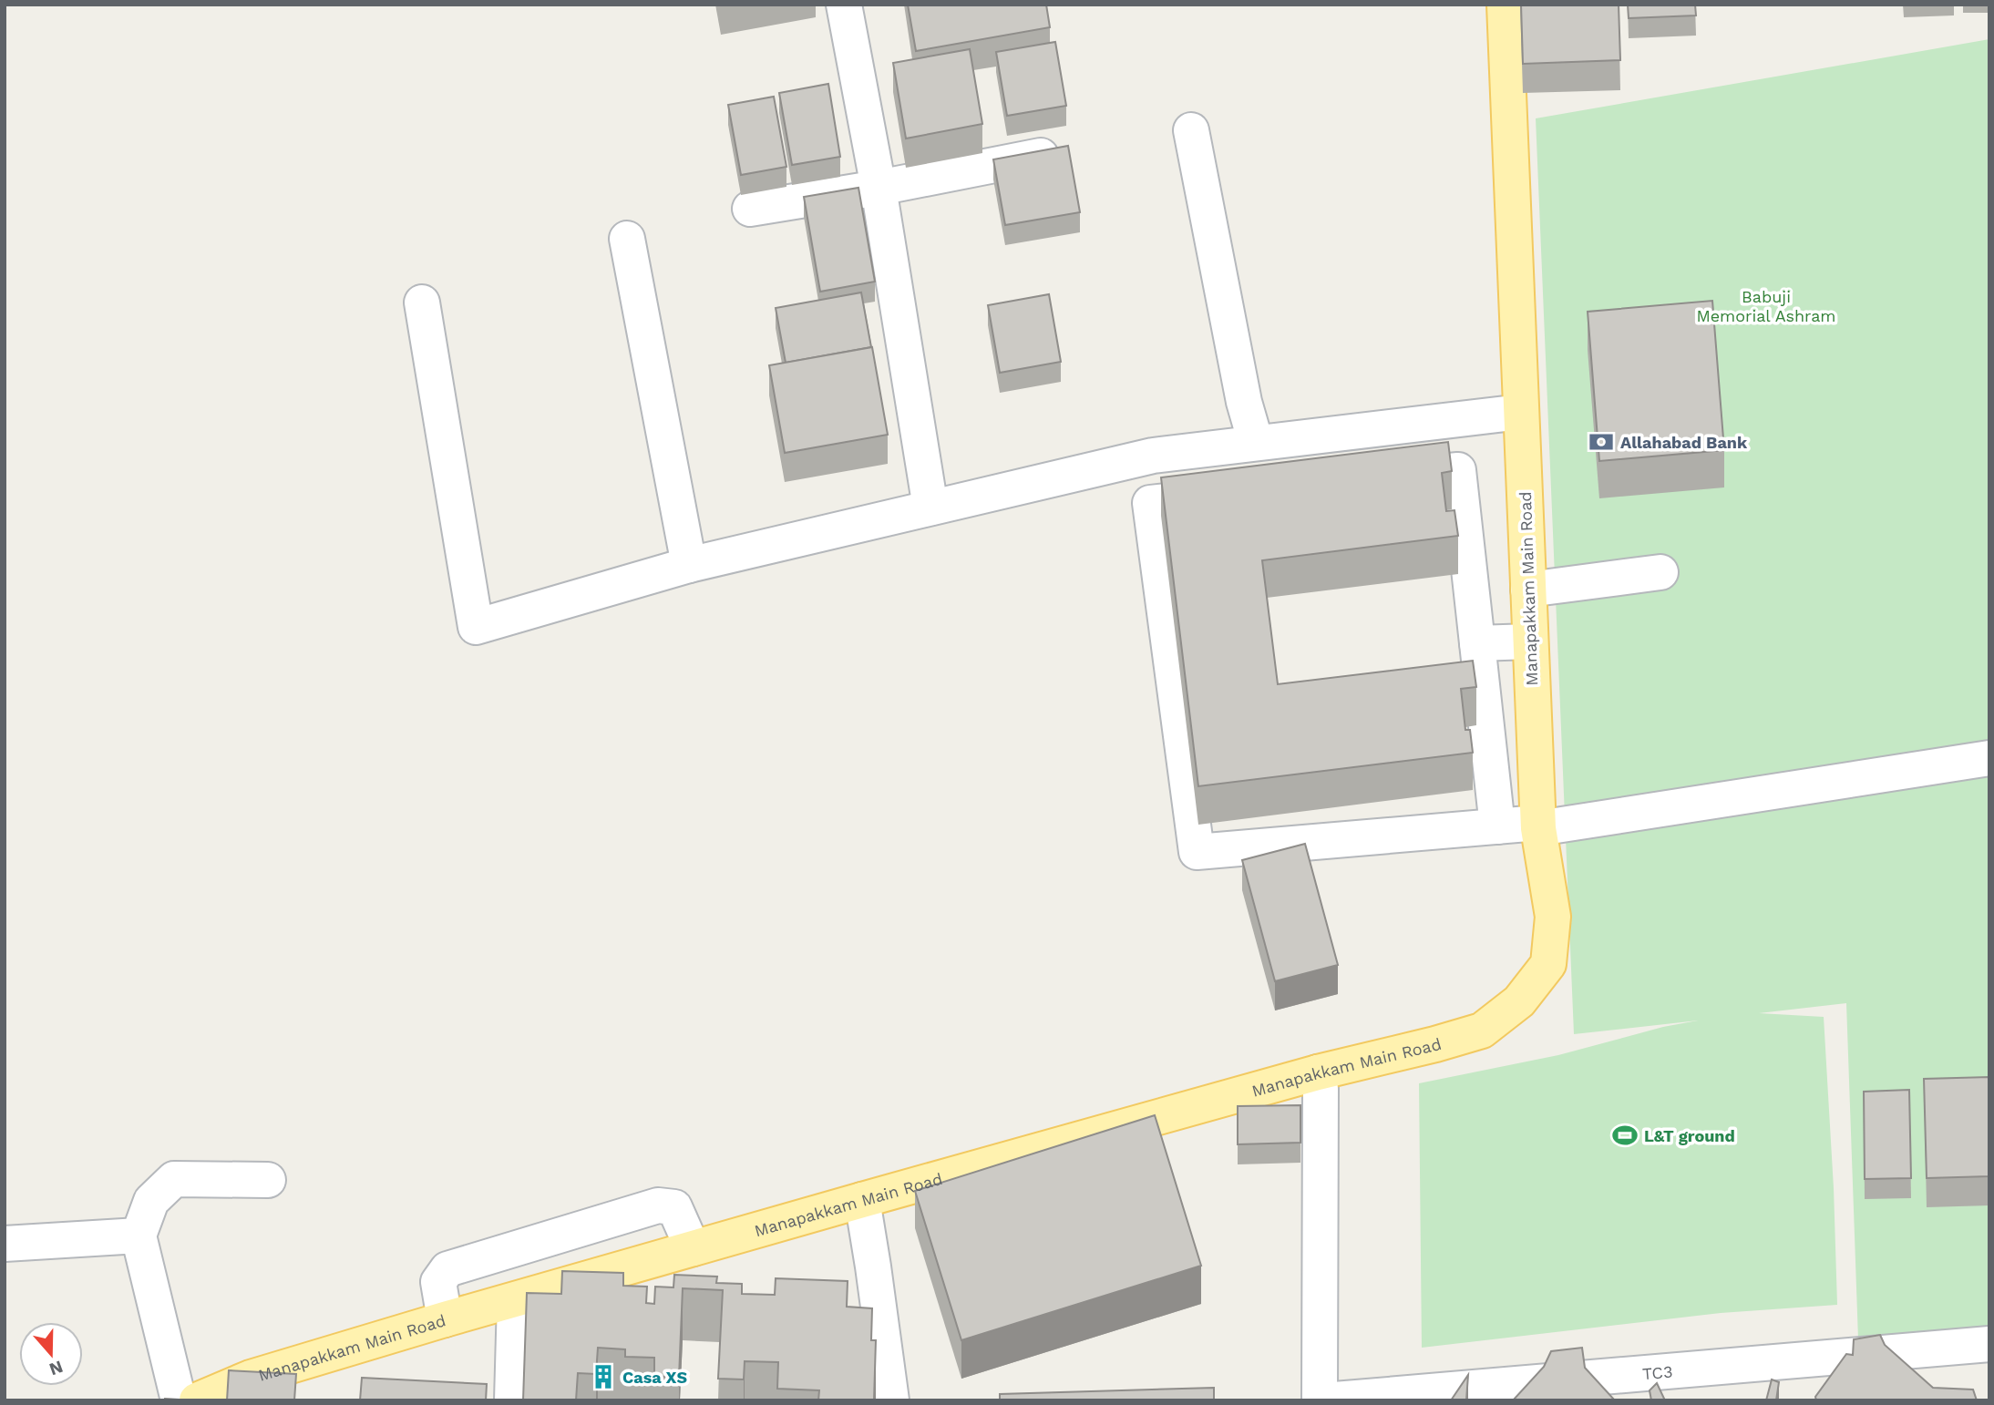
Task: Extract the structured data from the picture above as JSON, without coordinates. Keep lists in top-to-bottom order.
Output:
{
  "streets": {
    "main road": ["Manapakkam Main Road"],
    "street": ["TC3"]
  },
  "parks": ["Babuji Memorial Ashram"],
  "places": {
    "bank": ["Allahabad Bank"],
    "sports": ["L&T ground"],
    "building": ["Casa XS"]
  },
  "north": "bottom"
}
